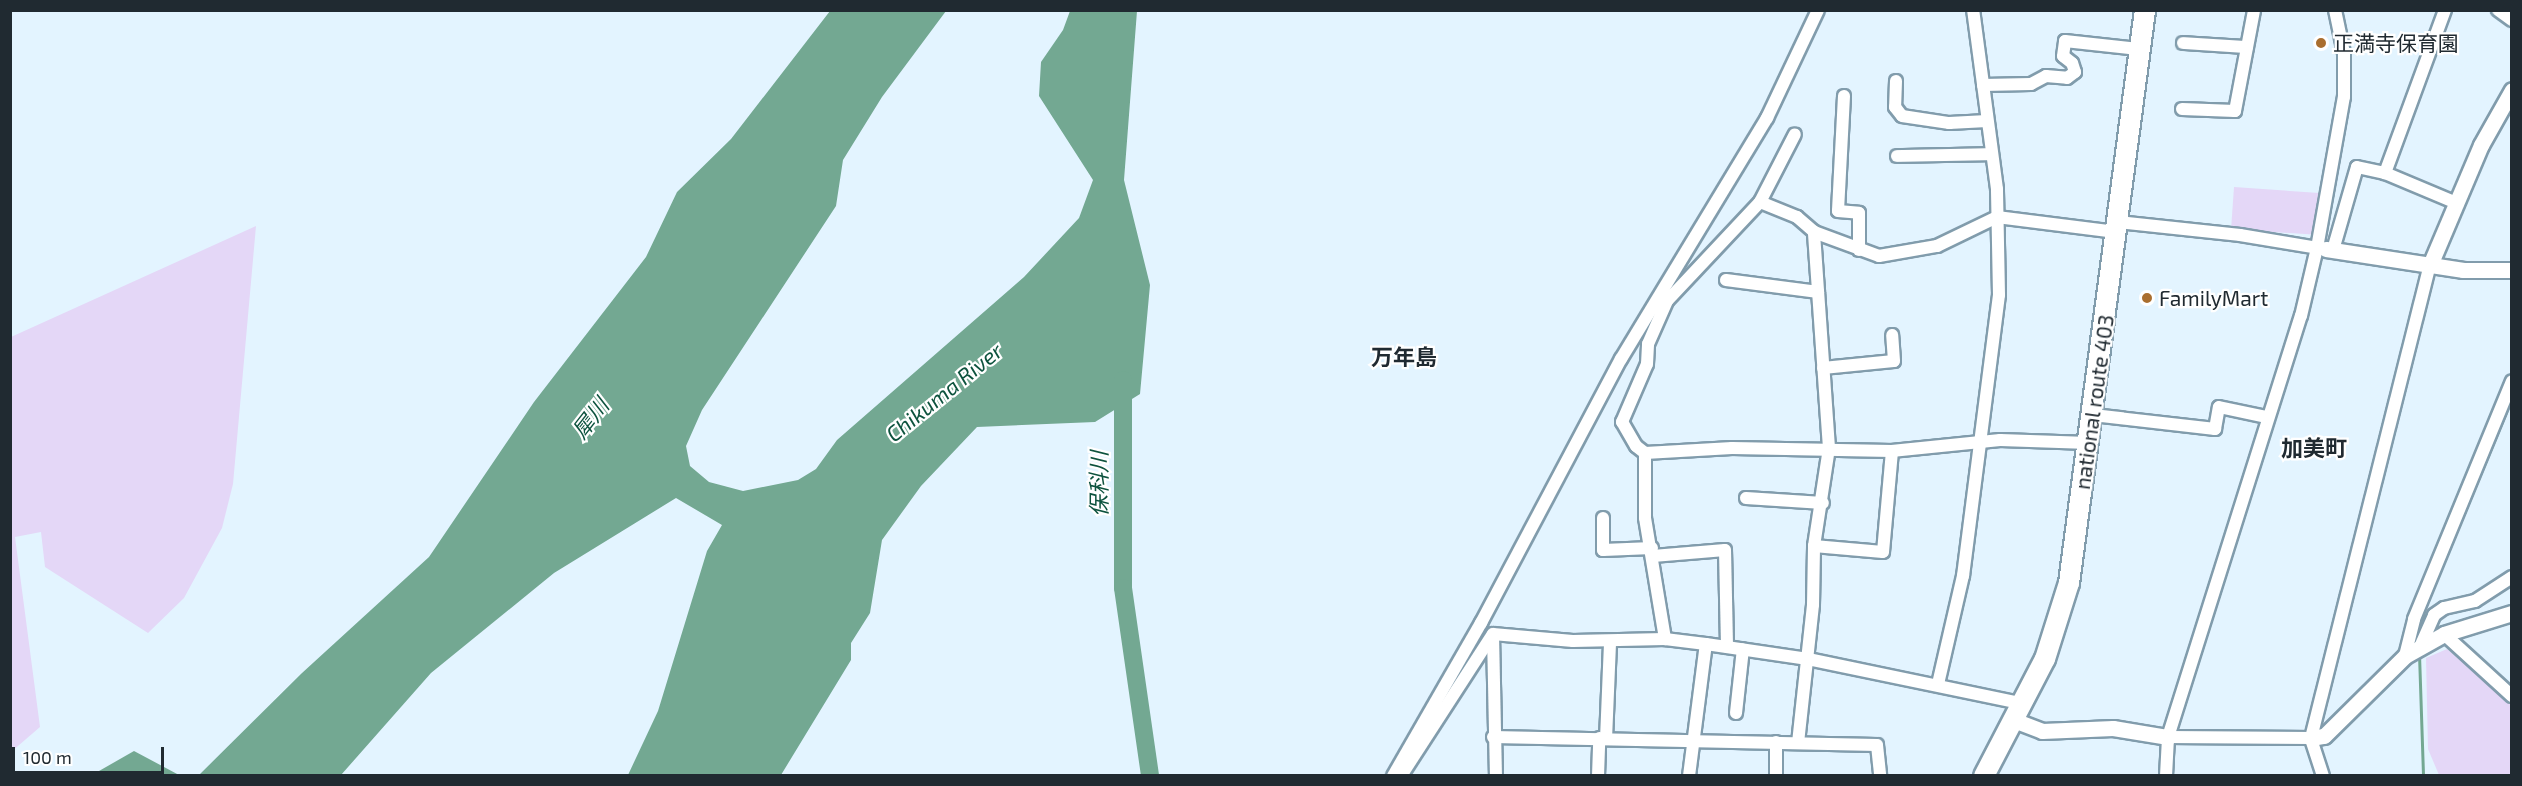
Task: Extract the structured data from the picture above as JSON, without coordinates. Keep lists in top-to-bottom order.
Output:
{
  "streets": {
    "highway": ["national route 403"]
  },
  "districts": ["万年島", "加美町"],
  "water": ["Chikuma River", "犀川", "保科川"],
  "places": ["正満寺保育園", "FamilyMart"],
  "scale_bar": "100 m"
}
